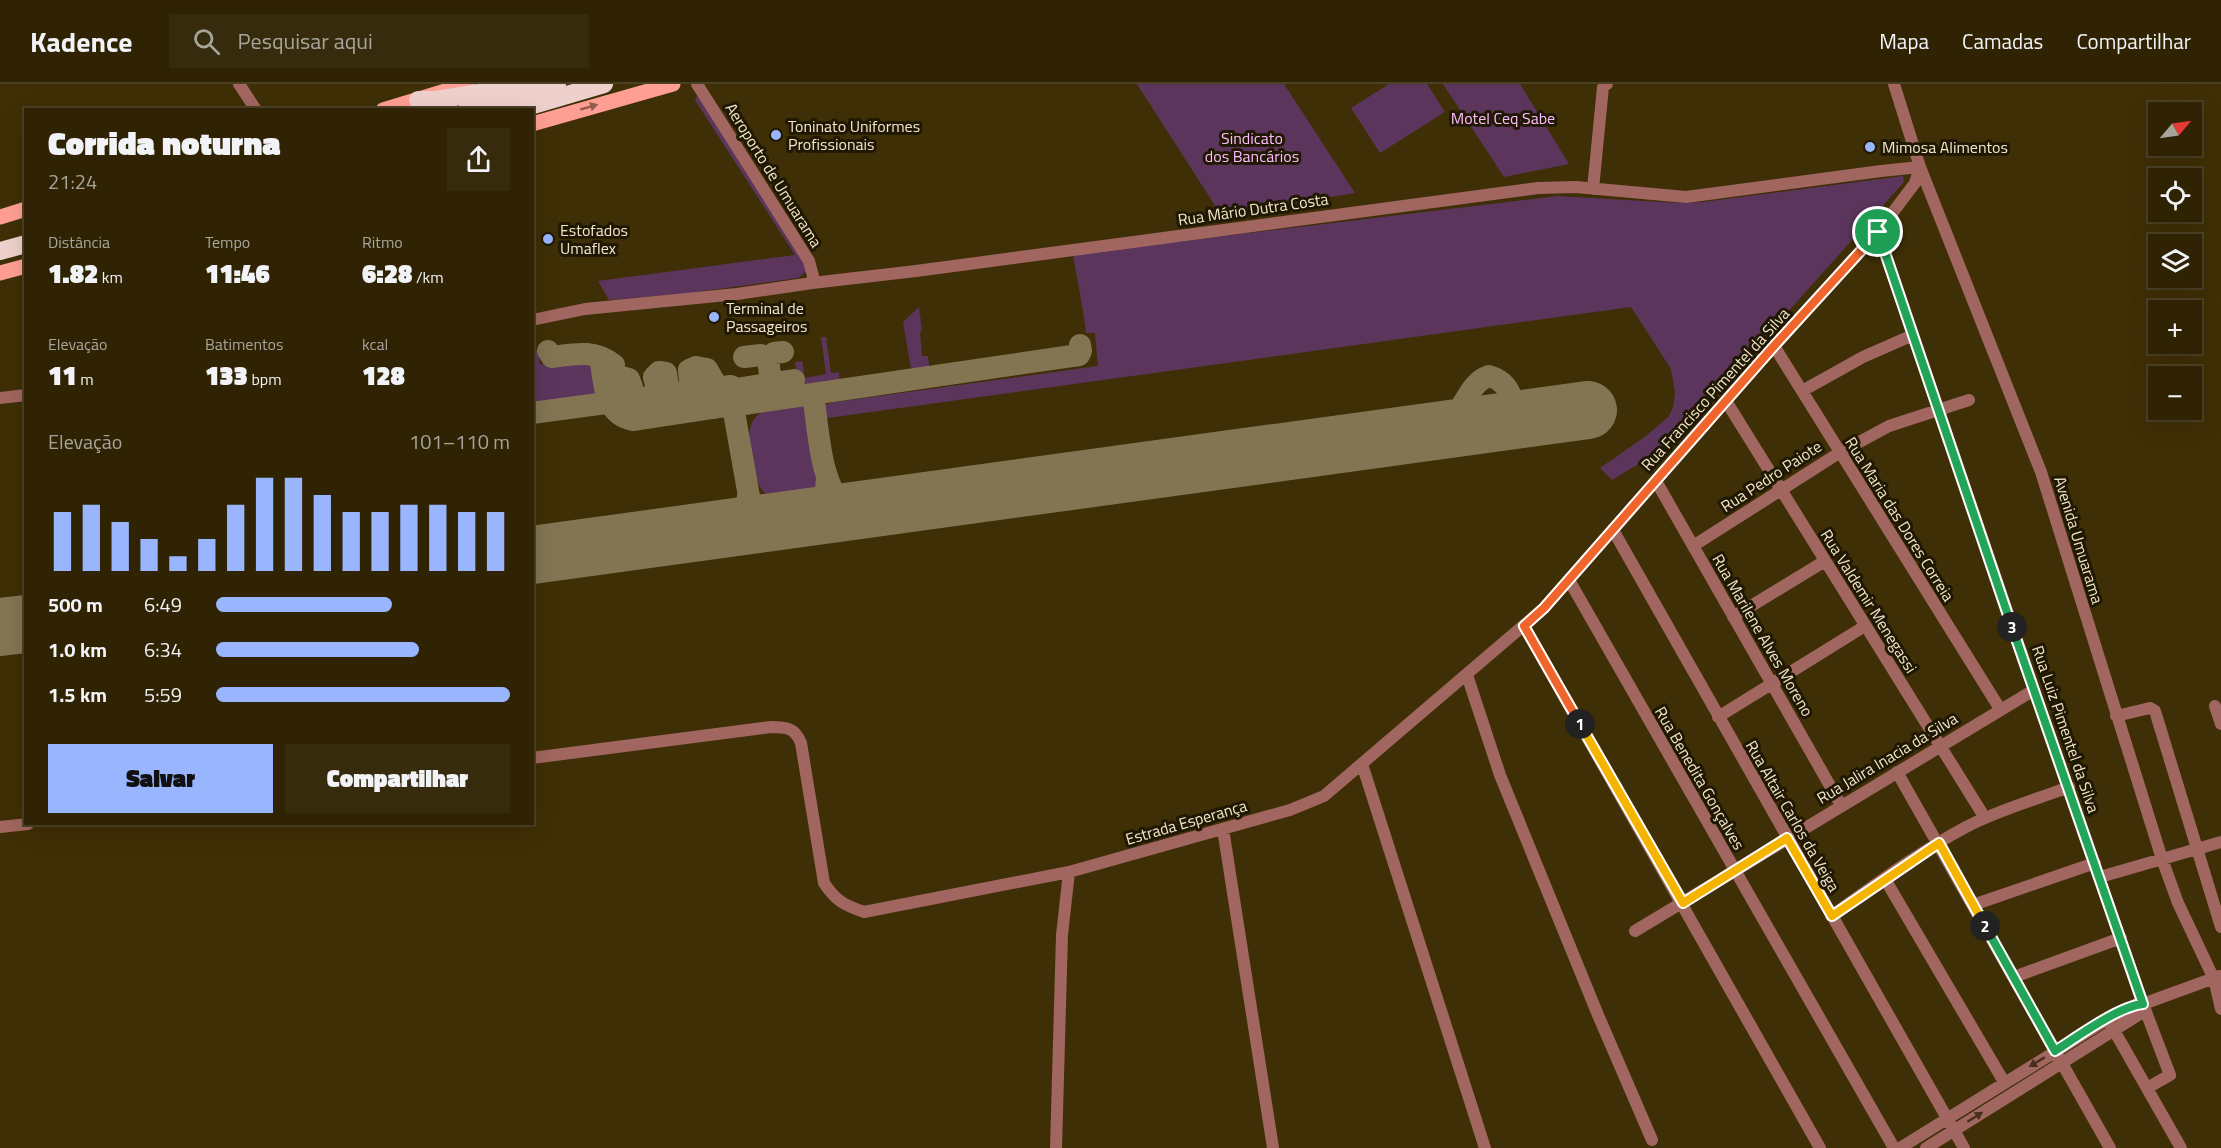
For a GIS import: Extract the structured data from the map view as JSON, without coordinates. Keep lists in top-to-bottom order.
{
  "streets": {
    "street": [
      "Aeroporto de Umuarama",
      "Rua Mário Dutra Costa",
      "Rua Francisco Pimentel da Silva",
      "Rua Pedro Paiote",
      "Rua Maria das Dores Correia",
      "Avenida Umuarama",
      "Rua Valdemir Menegassi",
      "Rua Marilene Alves Moreno",
      "Rua Luiz Pimentel da Silva",
      "Rua Jalira Inacia da Silva",
      "Rua Benedita Gonçalves",
      "Rua Altair Carlos da Veiga",
      "Estrada Esperança"
    ]
  },
  "crossings": [
    ["Aeroporto de Umuarama", "Rua Mário Dutra Costa"],
    ["Rua Mário Dutra Costa", "Rua Francisco Pimentel da Silva"],
    ["Rua Mário Dutra Costa", "Avenida Umuarama"],
    ["Rua Francisco Pimentel da Silva", "Rua Maria das Dores Correia"],
    ["Rua Francisco Pimentel da Silva", "Avenida Umuarama"],
    ["Rua Francisco Pimentel da Silva", "Rua Valdemir Menegassi"],
    ["Rua Francisco Pimentel da Silva", "Rua Marilene Alves Moreno"],
    ["Rua Francisco Pimentel da Silva", "Rua Luiz Pimentel da Silva"],
    ["Rua Francisco Pimentel da Silva", "Rua Benedita Gonçalves"],
    ["Rua Francisco Pimentel da Silva", "Rua Altair Carlos da Veiga"],
    ["Rua Francisco Pimentel da Silva", "Estrada Esperança"],
    ["Rua Pedro Paiote", "Rua Maria das Dores Correia"],
    ["Rua Pedro Paiote", "Rua Valdemir Menegassi"],
    ["Rua Pedro Paiote", "Rua Marilene Alves Moreno"],
    ["Rua Pedro Paiote", "Rua Luiz Pimentel da Silva"],
    ["Rua Maria das Dores Correia", "Rua Jalira Inacia da Silva"],
    ["Rua Valdemir Menegassi", "Rua Jalira Inacia da Silva"],
    ["Rua Marilene Alves Moreno", "Rua Jalira Inacia da Silva"],
    ["Rua Luiz Pimentel da Silva", "Rua Jalira Inacia da Silva"],
    ["Rua Jalira Inacia da Silva", "Rua Benedita Gonçalves"],
    ["Rua Jalira Inacia da Silva", "Rua Altair Carlos da Veiga"]
  ],
  "parks": ["Motel Ceq Sabe", "Sindicato dos Bancários"],
  "places": [
    "Toninato Uniformes Profissionais",
    "Mimosa Alimentos",
    "Estofados Umaflex",
    "Terminal de Passageiros"
  ],
  "north": "top right",
  "page": {
    "header": "Kadence",
    "search": "Pesquisar aqui",
    "nav": ["Mapa", "Camadas", "Compartilhar"],
    "map_buttons": ["+", "−"],
    "heading": ["Corrida noturna", "21:24"],
    "stats": [
      ["Distância", "1.82 km"],
      ["Tempo", "11:46"],
      ["Ritmo", "6:28 /km"],
      ["Elevação", "11 m"],
      ["Batimentos", "133 bpm"],
      ["kcal", "128"]
    ],
    "chart": ["Elevação", "101–110 m"],
    "list": [
      {
        "name": "500 m",
        "note": "6:49"
      },
      {
        "name": "1.0 km",
        "note": "6:34"
      },
      {
        "name": "1.5 km",
        "note": "5:59"
      }
    ],
    "pins": ["3", "1", "2"],
    "buttons": ["Salvar", "Compartilhar"]
  }
}
